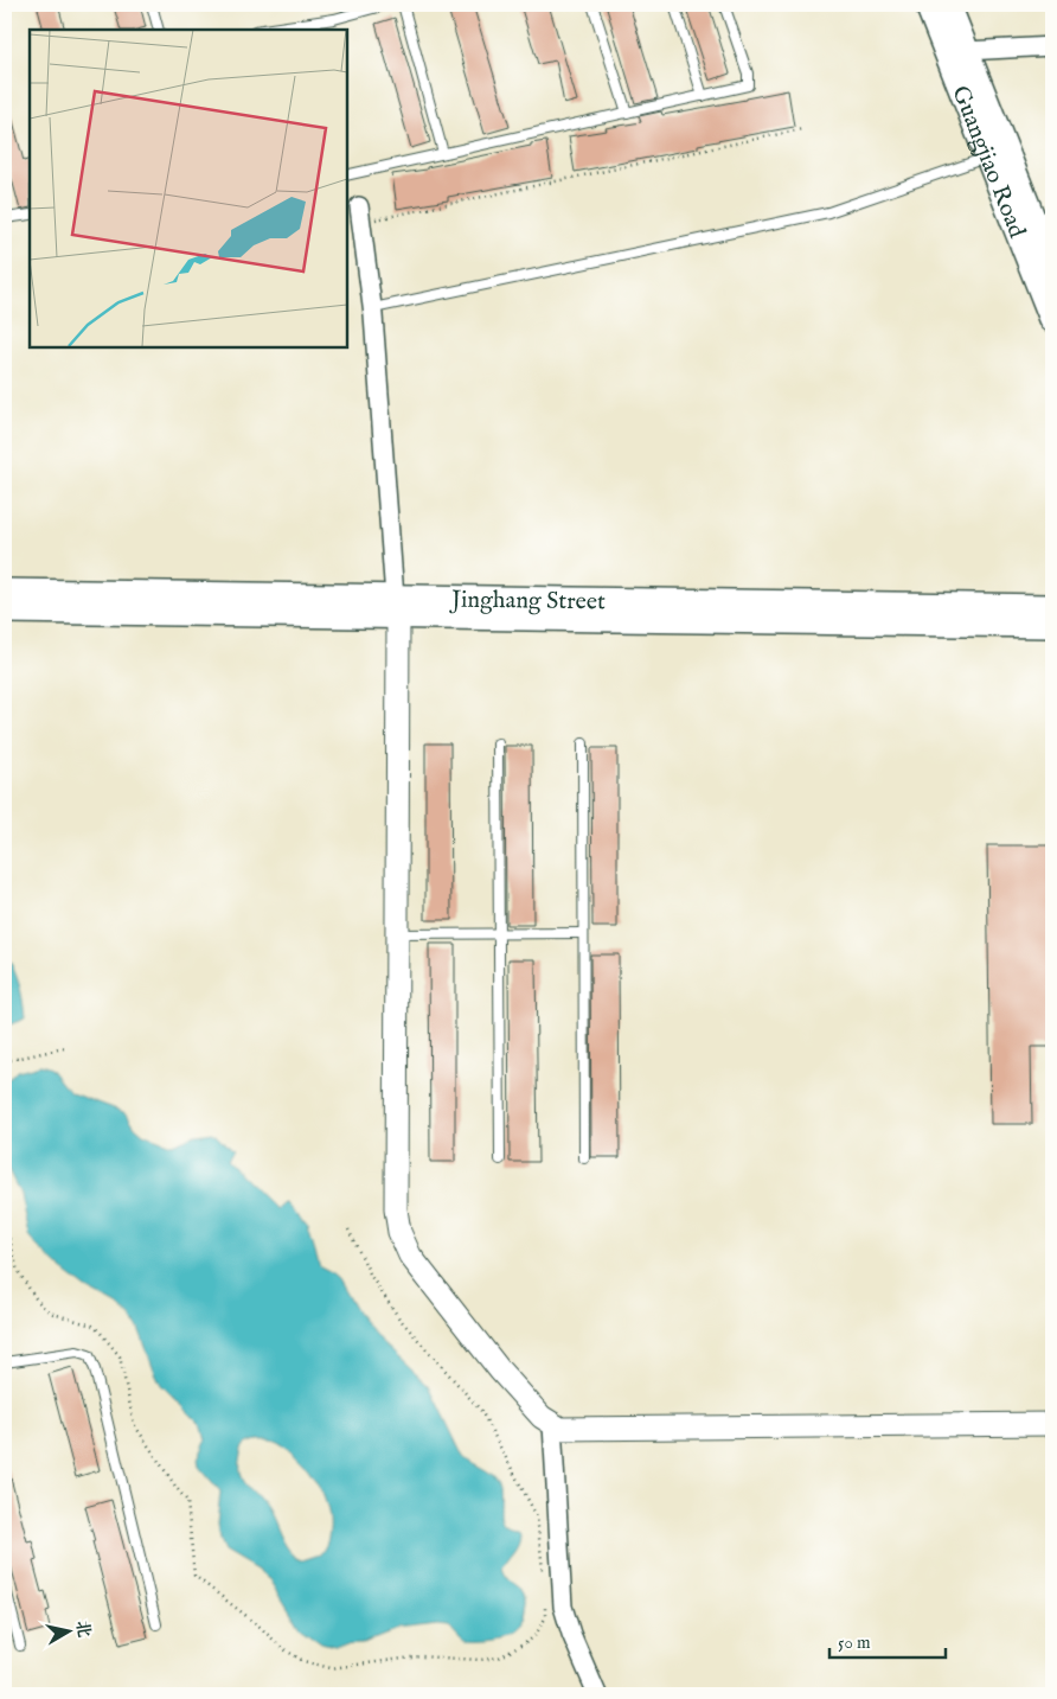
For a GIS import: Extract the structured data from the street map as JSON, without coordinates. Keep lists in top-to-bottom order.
{
  "streets": {
    "main road": ["Guangjiao Road", "Jinghang Street"]
  },
  "scale_bar": "50 m",
  "north": "right"
}
